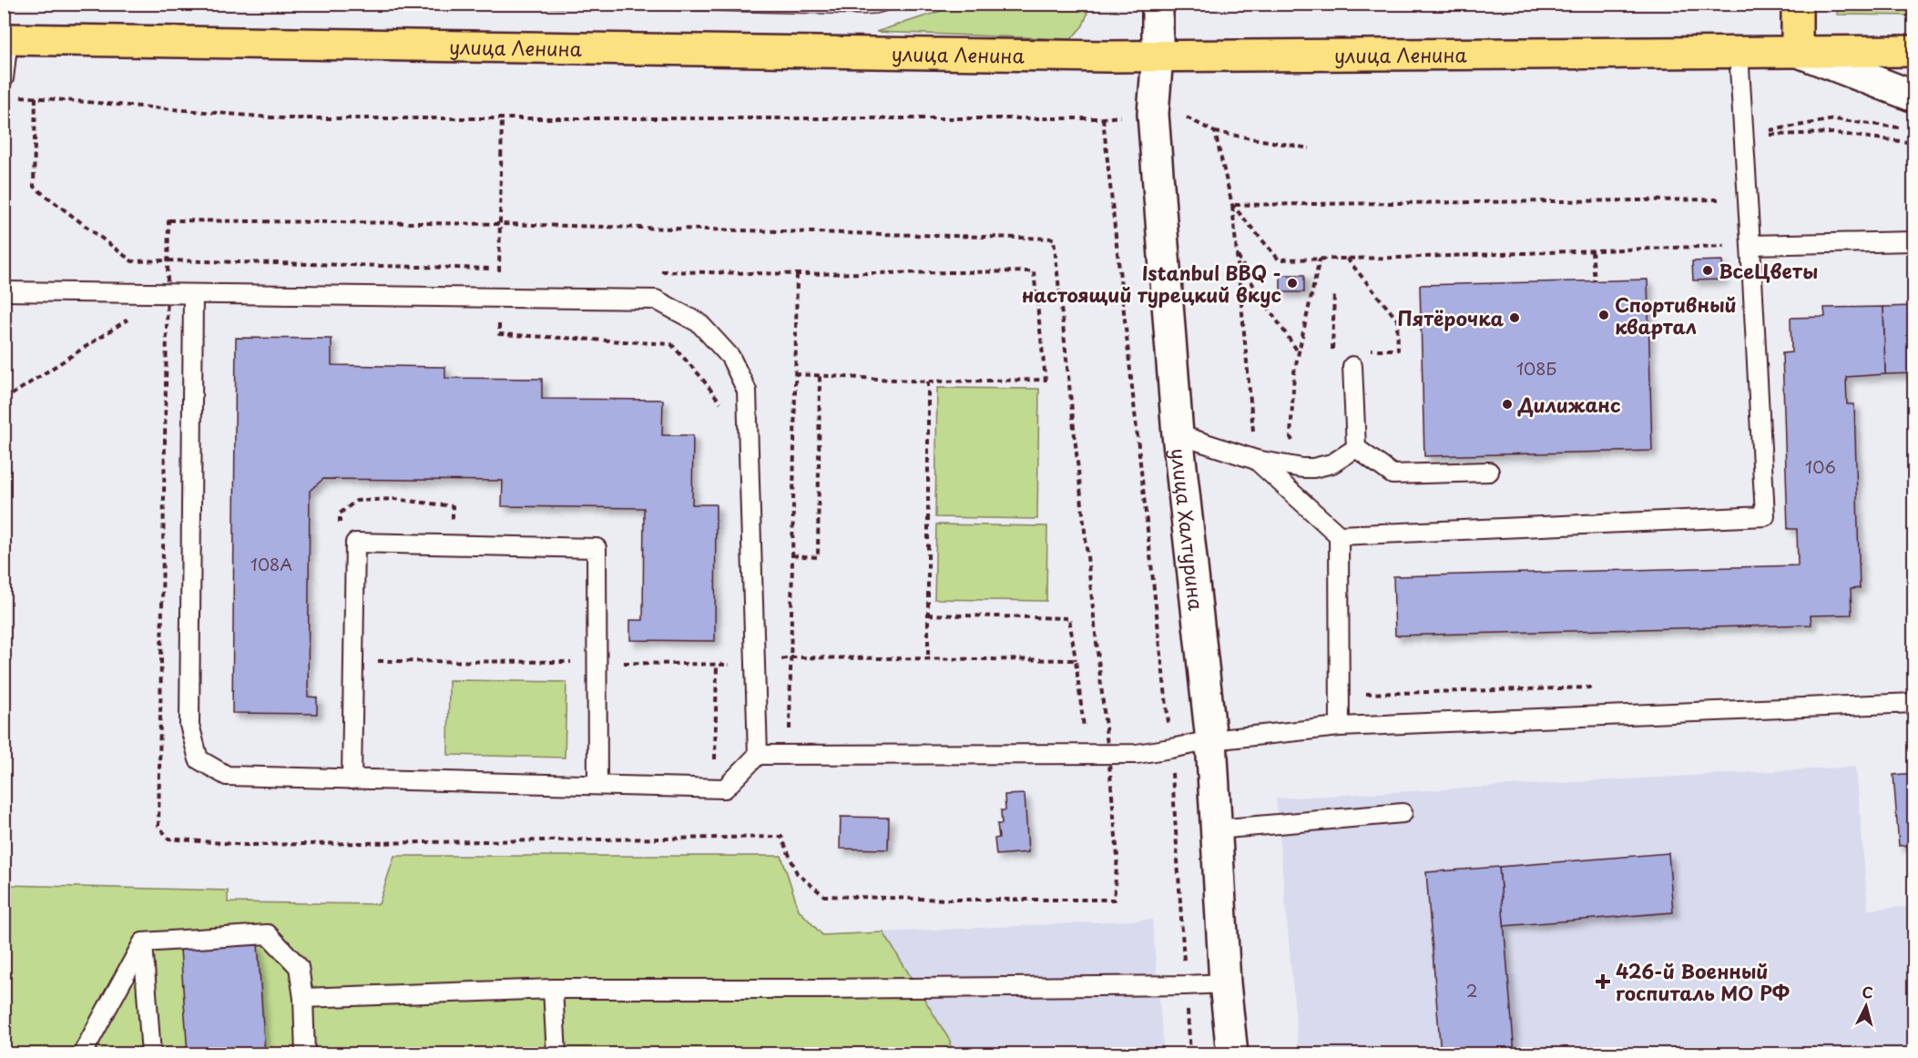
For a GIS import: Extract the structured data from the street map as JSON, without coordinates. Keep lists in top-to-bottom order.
{
  "streets": {
    "main road": ["улица Ленина"],
    "street": ["улица Халтурина"]
  },
  "crossings": [
    ["улица Ленина", "улица Халтурина"]
  ],
  "places": {
    "other": [
      "ВсеЦветы",
      "Istanbul BBQ - настоящий турецкий вкус",
      "Спортивный квартал",
      "Пятёрочка",
      "Дилижанс"
    ],
    "health": ["426-й Военный госпиталь МО РФ"]
  },
  "house_numbers": [
    "108Б",
    "106",
    "108А",
    "2"
  ],
  "north": "top"
}
